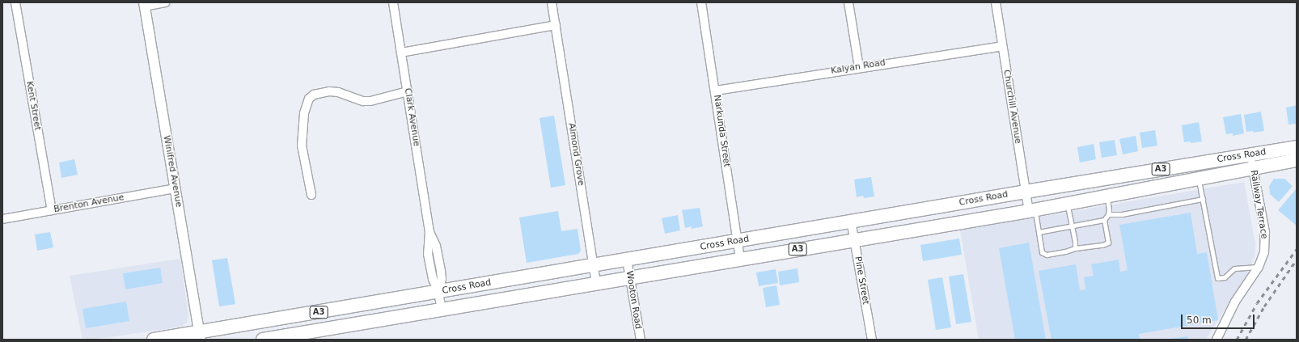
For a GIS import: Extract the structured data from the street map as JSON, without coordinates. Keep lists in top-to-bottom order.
{
  "streets": {
    "highway": ["Cross Road", "A3"],
    "street": [
      "Kalyan Road",
      "Kent Street",
      "Churchill Avenue",
      "Clark Avenue",
      "Narkunda Street",
      "Almond Grove",
      "Winifred Avenue",
      "Brenton Avenue",
      "Railway Terrace",
      "Pine Street",
      "Wooton Road"
    ]
  },
  "crossings": [
    ["Kalyan Road", "Churchill Avenue"],
    ["Kalyan Road", "Narkunda Street"],
    ["Kent Street", "Brenton Avenue"],
    ["Churchill Avenue", "Cross Road"],
    ["Clark Avenue", "Cross Road"],
    ["Narkunda Street", "Cross Road"],
    ["Almond Grove", "Cross Road"],
    ["Cross Road", "Winifred Avenue"],
    ["Cross Road", "Railway Terrace"],
    ["Cross Road", "Pine Street"],
    ["Cross Road", "Wooton Road"],
    ["Winifred Avenue", "Brenton Avenue"]
  ],
  "scale_bar": "50 m"
}
